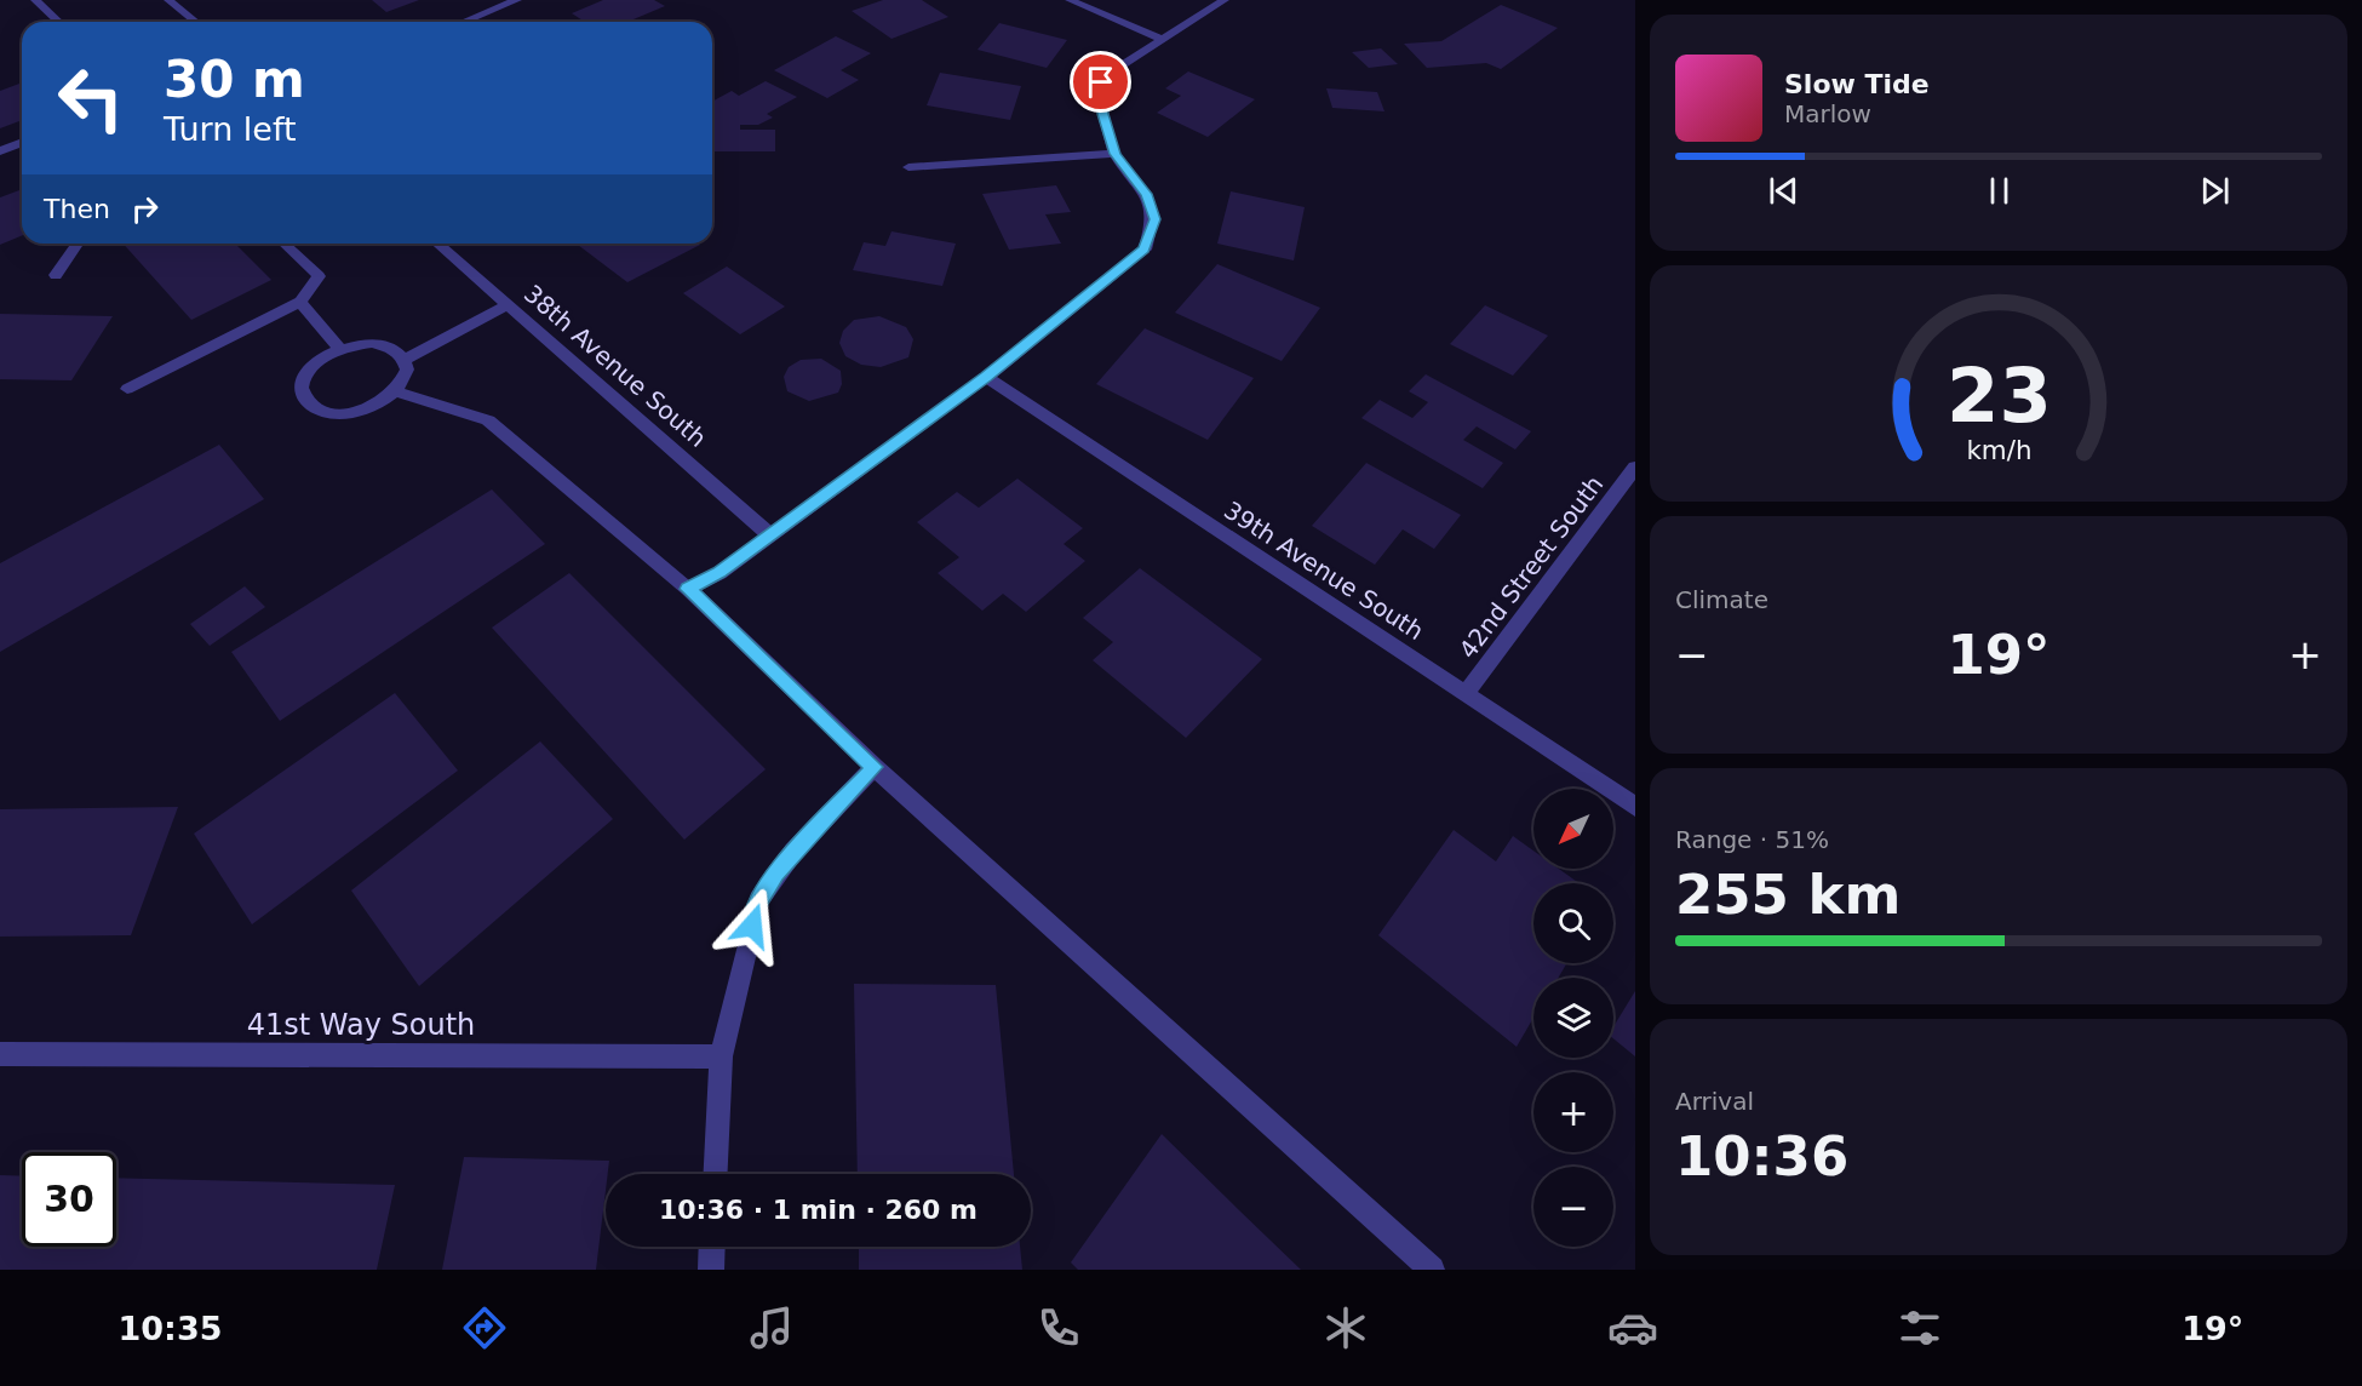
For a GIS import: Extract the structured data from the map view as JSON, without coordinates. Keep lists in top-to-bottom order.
{
  "streets": {
    "street": [
      "38th Avenue South",
      "42nd Street South",
      "39th Avenue South",
      "41st Way South"
    ]
  },
  "crossings": [
    ["42nd Street South", "39th Avenue South"]
  ],
  "north": "bottom left",
  "page": {
    "turn": ["30 m", "Turn left"],
    "song": ["Slow Tide", "Marlow"],
    "then": "Then",
    "tile": [
      "Climate",
      ["Range · 51%", "255 km"],
      ["Arrival", "10:36"]
    ],
    "heat": ["−", "19°", "+"],
    "map_buttons": ["+", "−"],
    "limit": "30",
    "trip": "10:36 · 1 min · 260 m",
    "tabs": ["10:35", "19°"],
    "gauge": ["23", "km/h"]
  }
}
